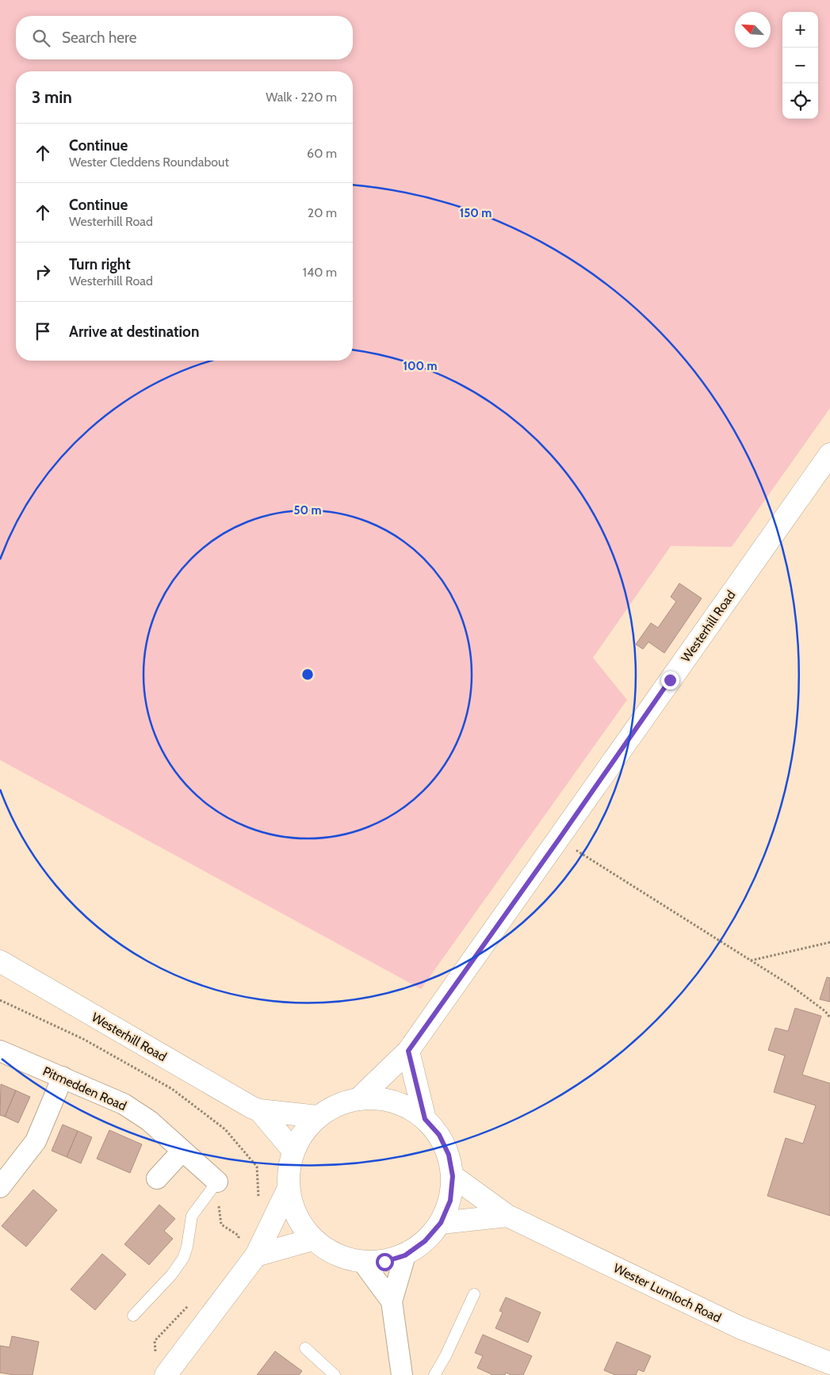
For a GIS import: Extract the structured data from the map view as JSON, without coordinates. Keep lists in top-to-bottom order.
{
  "streets": {
    "street": ["Westerhill Road", "Pitmedden Road", "Wester Lumloch Road"]
  },
  "north": "top left",
  "page": {
    "map_buttons": ["+", "−"],
    "search": "Search here",
    "heading": ["3 min", "Walk · 220 m"],
    "list": [
      ["Continue", "Wester Cleddens Roundabout", "60 m"],
      ["Continue", "Westerhill Road", "20 m"],
      ["Turn right", "Westerhill Road", "140 m"],
      "Arrive at destination"
    ]
  },
  "rings": ["150 m", "100 m", "50 m"]
}
